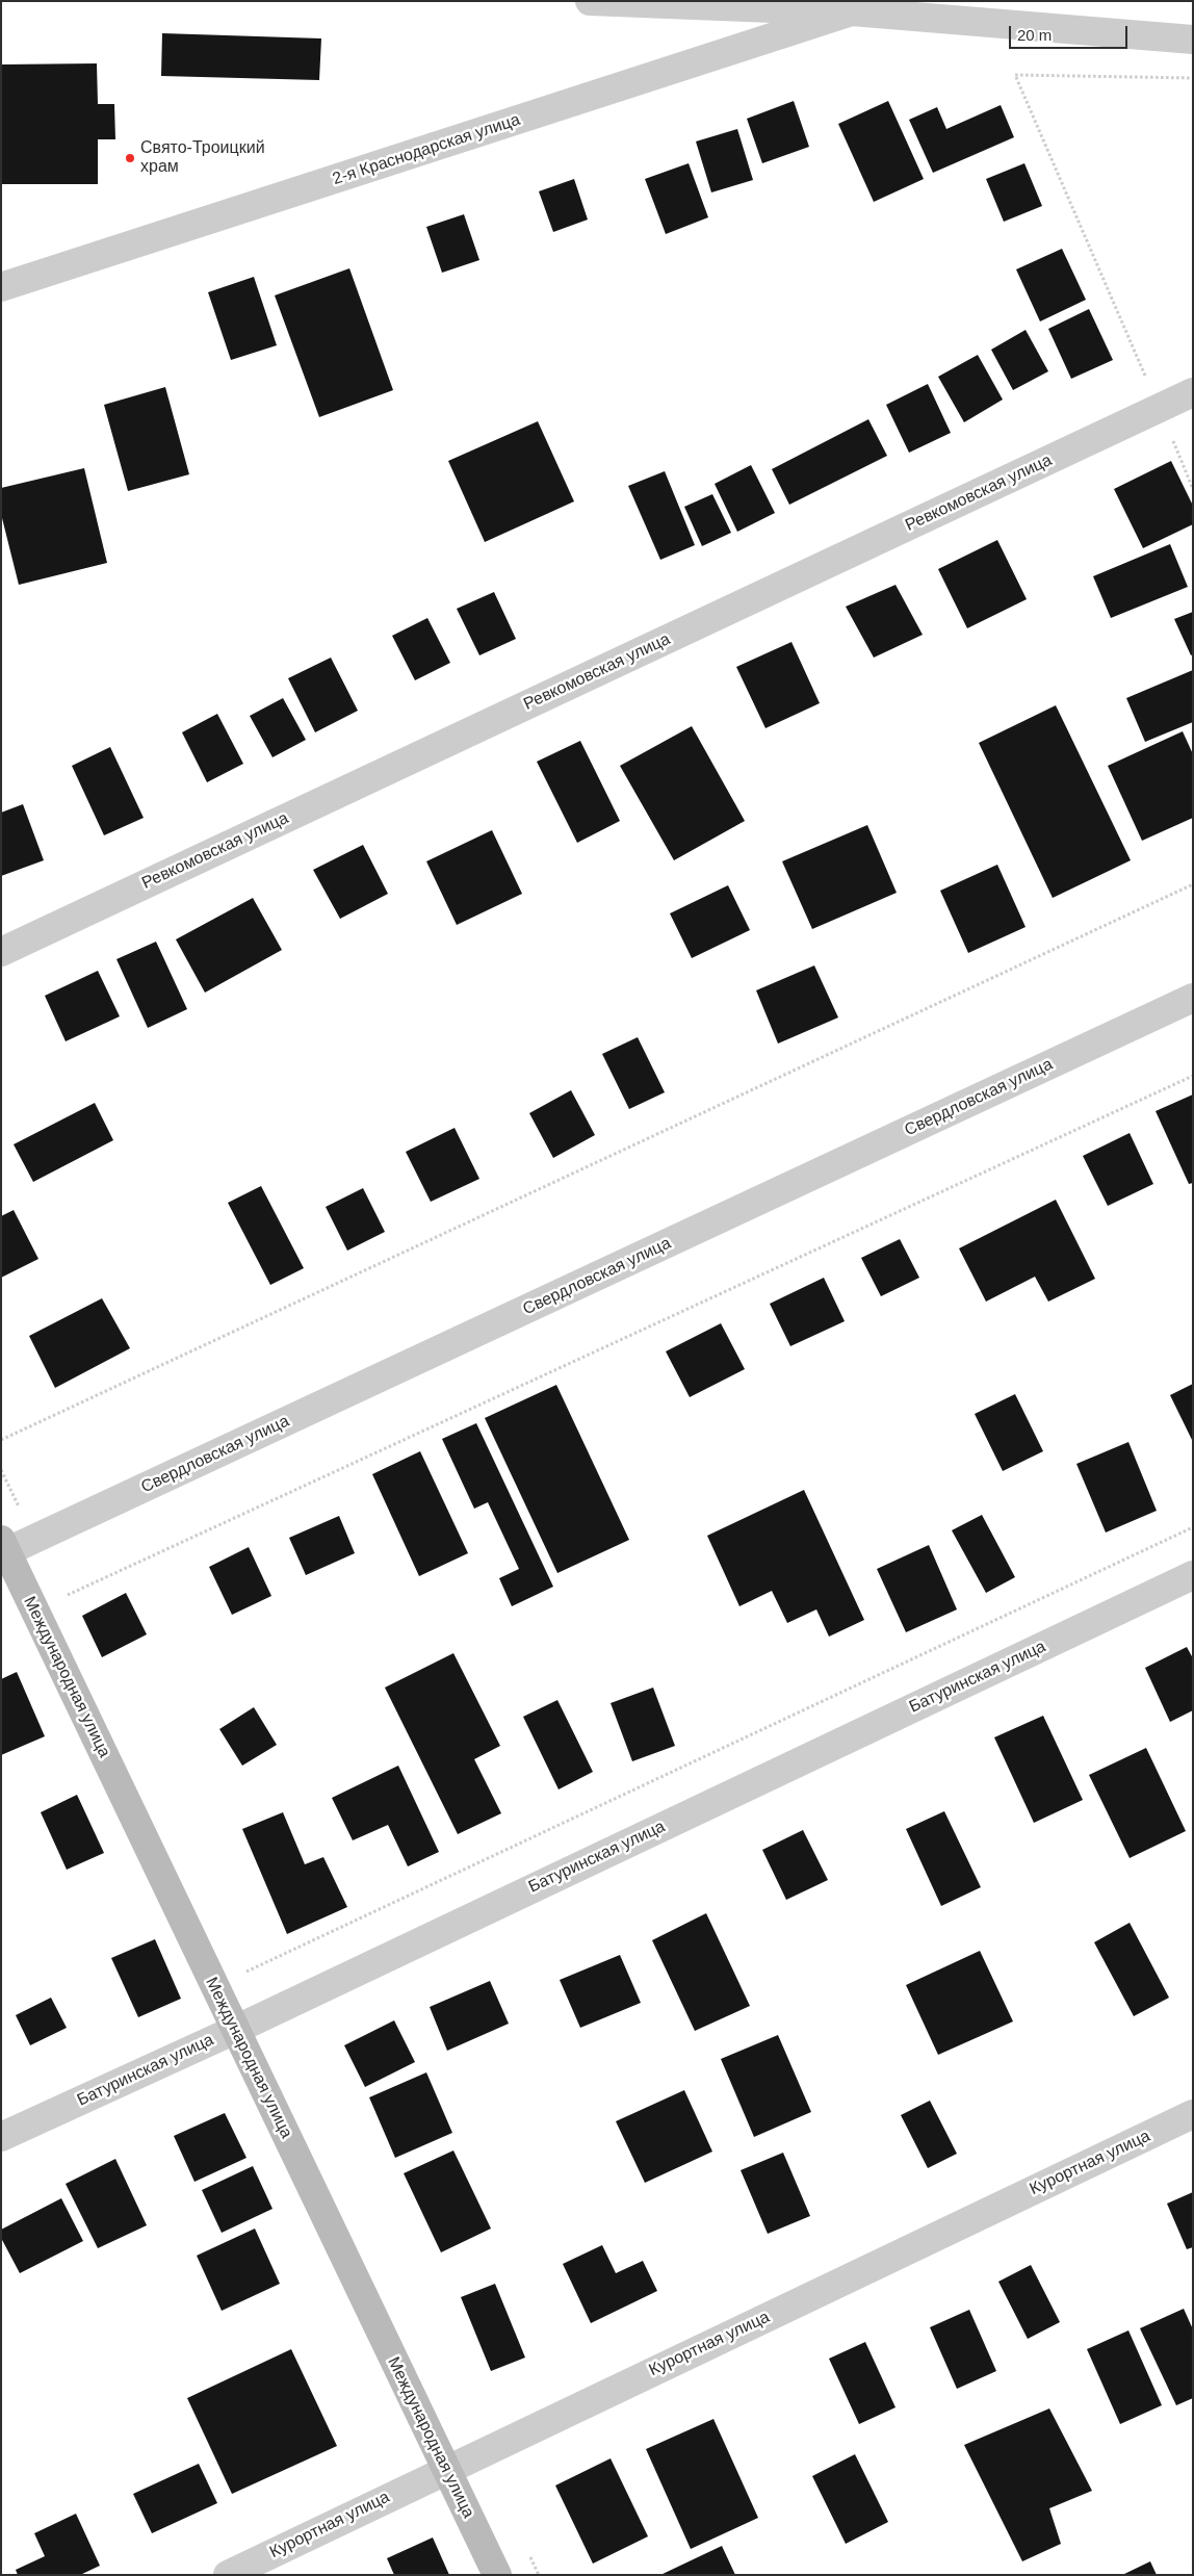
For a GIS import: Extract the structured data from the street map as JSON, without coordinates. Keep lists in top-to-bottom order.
{
  "streets": {
    "main road": ["Международная улица"],
    "street": [
      "2-я Краснодарская улица",
      "Ревкомовская улица",
      "Свердловская улица",
      "Батуринская улица",
      "Курортная улица"
    ]
  },
  "crossings": [
    ["Свердловская улица", "Международная улица"],
    ["Международная улица", "Батуринская улица"],
    ["Международная улица", "Курортная улица"]
  ],
  "places": ["Свято-Троицкий храм"],
  "scale_bar": "20 m"
}
